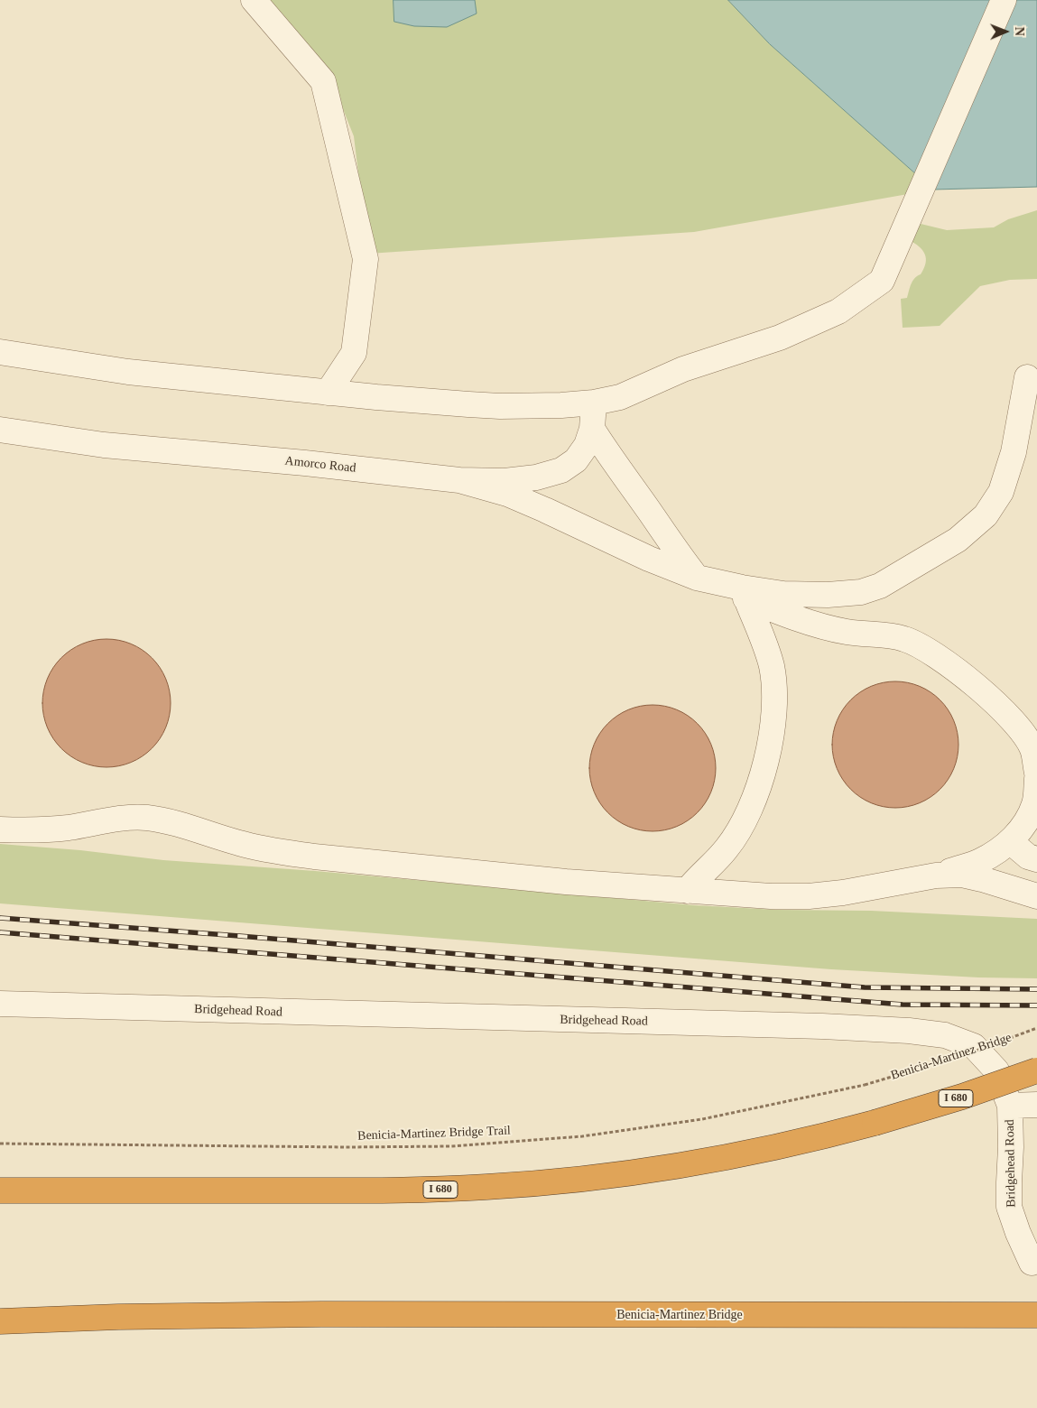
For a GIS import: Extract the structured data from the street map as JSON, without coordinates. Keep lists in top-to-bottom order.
{
  "streets": {
    "highway": ["Benicia-Martinez Bridge", "I 680"],
    "street": ["Amorco Road", "Bridgehead Road"],
    "path": ["Benicia-Martinez Bridge Trail"]
  },
  "crossings": [
    ["Benicia-Martinez Bridge", "Benicia-Martinez Bridge Trail"]
  ],
  "north": "right"
}
